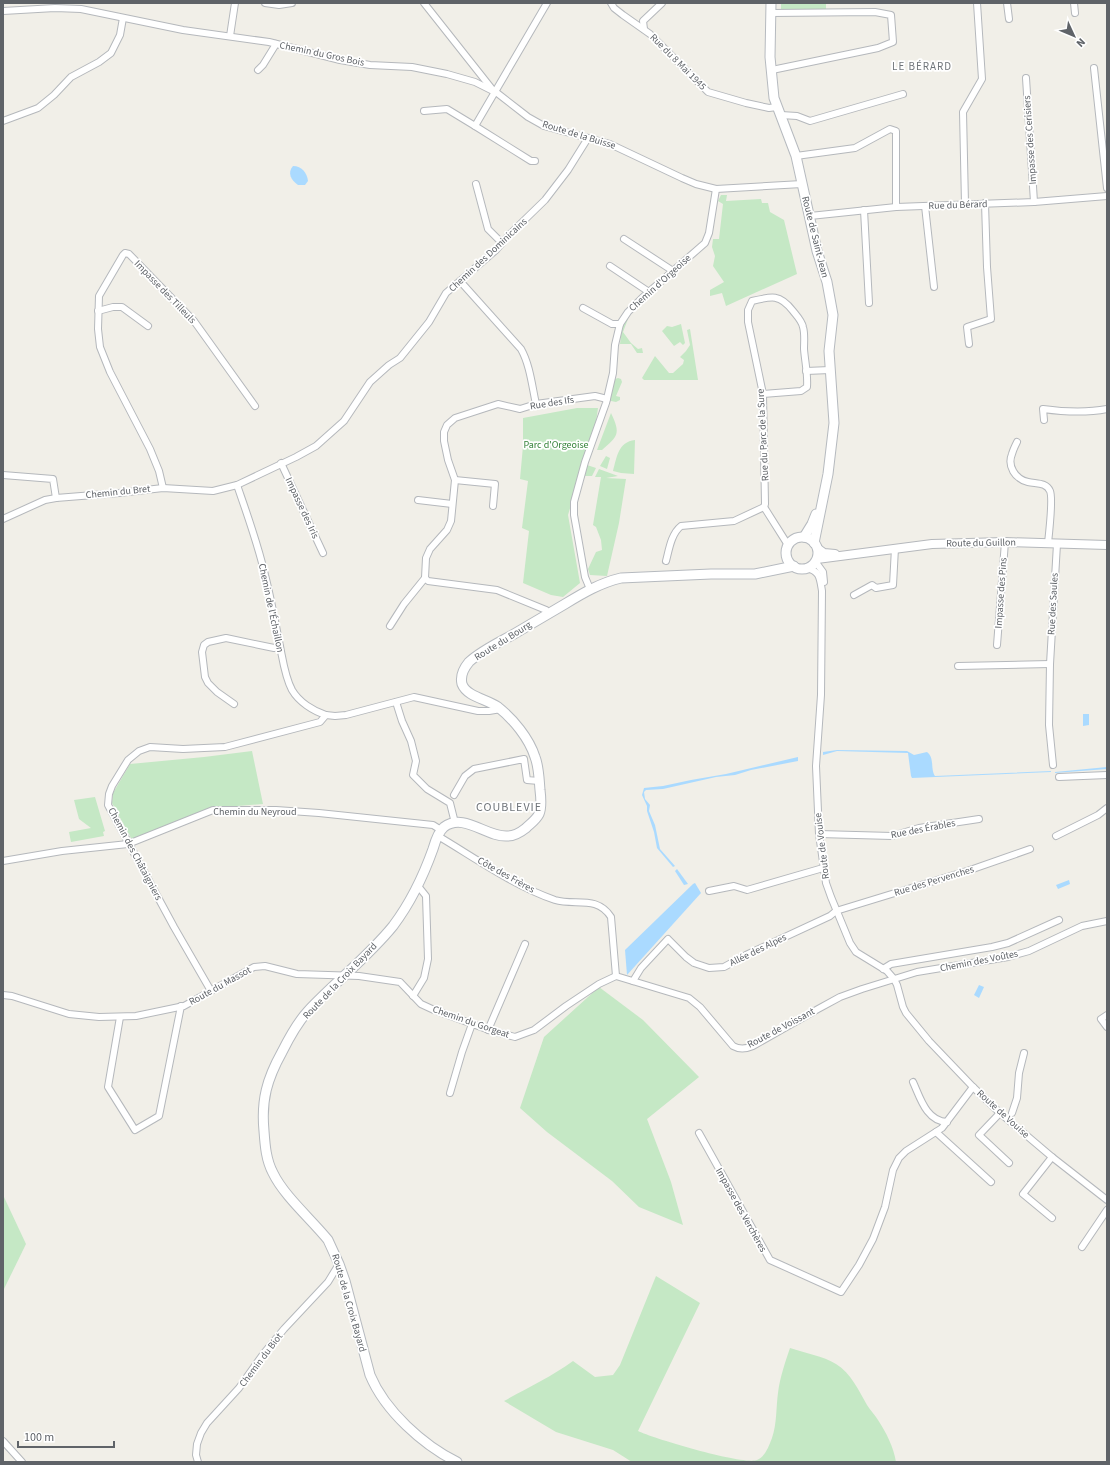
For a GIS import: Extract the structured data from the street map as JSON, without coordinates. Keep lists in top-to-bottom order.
{
  "streets": {
    "main road": ["Route de Saint-Jean", "Route du Bourg", "Route de la Croix Bayard"],
    "street": [
      "Chemin du Gros Bois",
      "Rue du 8 Mai 1945",
      "Route de la Buisse",
      "Impasse des Cerisiers",
      "Rue du Bérard",
      "Chemin des Dominicains",
      "Chemin d'Orgeoise",
      "Impasse des Tilleuls",
      "Rue des Ifs",
      "Rue du Parc de la Sure",
      "Chemin du Bret",
      "Impasse des Iris",
      "Route du Guillon",
      "Impasse des Pins",
      "Rue des Saules",
      "Chemin de l'Échaillon",
      "Chemin du Neyroud",
      "Rue des Érables",
      "Route de Vouise",
      "Chemin des Châtaigniers",
      "Côte des Frères",
      "Rue des Pervenches",
      "Allée des Alpes",
      "Chemin des Voûtes",
      "Route du Massot",
      "Chemin du Gorgeat",
      "Route de Voissant",
      "Impasse des Verchères",
      "Chemin du Biot"
    ]
  },
  "crossings": [
    ["Chemin du Gros Bois", "Route de la Buisse"],
    ["Rue du 8 Mai 1945", "Route de Saint-Jean"],
    ["Route de la Buisse", "Route de Saint-Jean"],
    ["Route de la Buisse", "Chemin des Dominicains"],
    ["Route de la Buisse", "Chemin d'Orgeoise"],
    ["Impasse des Cerisiers", "Rue du Bérard"],
    ["Rue du Bérard", "Route de Saint-Jean"],
    ["Route de Saint-Jean", "Route du Guillon"],
    ["Route de Saint-Jean", "Route du Bourg"],
    ["Route de Saint-Jean", "Route de Vouise"],
    ["Chemin des Dominicains", "Chemin du Bret"],
    ["Chemin des Dominicains", "Impasse des Iris"],
    ["Chemin des Dominicains", "Chemin de l'Échaillon"],
    ["Chemin d'Orgeoise", "Rue des Ifs"],
    ["Chemin d'Orgeoise", "Route du Bourg"],
    ["Impasse des Tilleuls", "Chemin du Bret"],
    ["Chemin du Bret", "Chemin de l'Échaillon"],
    ["Route du Guillon", "Impasse des Pins"],
    ["Route du Guillon", "Rue des Saules"],
    ["Route du Guillon", "Route du Bourg"],
    ["Route du Guillon", "Route de Vouise"],
    ["Chemin de l'Échaillon", "Chemin des Châtaigniers"],
    ["Route du Bourg", "Route de Vouise"],
    ["Chemin du Neyroud", "Chemin des Châtaigniers"],
    ["Chemin du Neyroud", "Côte des Frères"],
    ["Chemin du Neyroud", "Route de la Croix Bayard"],
    ["Rue des Érables", "Route de Vouise"],
    ["Route de Vouise", "Rue des Pervenches"],
    ["Route de Vouise", "Allée des Alpes"],
    ["Route de Vouise", "Chemin des Voûtes"],
    ["Route de Vouise", "Route de Voissant"],
    ["Chemin des Châtaigniers", "Route du Massot"],
    ["Côte des Frères", "Route de la Croix Bayard"],
    ["Côte des Frères", "Chemin du Gorgeat"],
    ["Côte des Frères", "Route de Voissant"],
    ["Rue des Pervenches", "Allée des Alpes"],
    ["Allée des Alpes", "Route de Voissant"],
    ["Chemin des Voûtes", "Route de Voissant"],
    ["Route de la Croix Bayard", "Route du Massot"],
    ["Route de la Croix Bayard", "Chemin du Gorgeat"],
    ["Route de la Croix Bayard", "Chemin du Biot"],
    ["Route du Massot", "Chemin du Gorgeat"],
    ["Chemin du Gorgeat", "Route de Voissant"]
  ],
  "districts": ["LE BÉRARD", "COUBLEVIE"],
  "parks": ["Parc d'Orgeoise"],
  "scale_bar": "100 m",
  "north": "bottom right"
}
